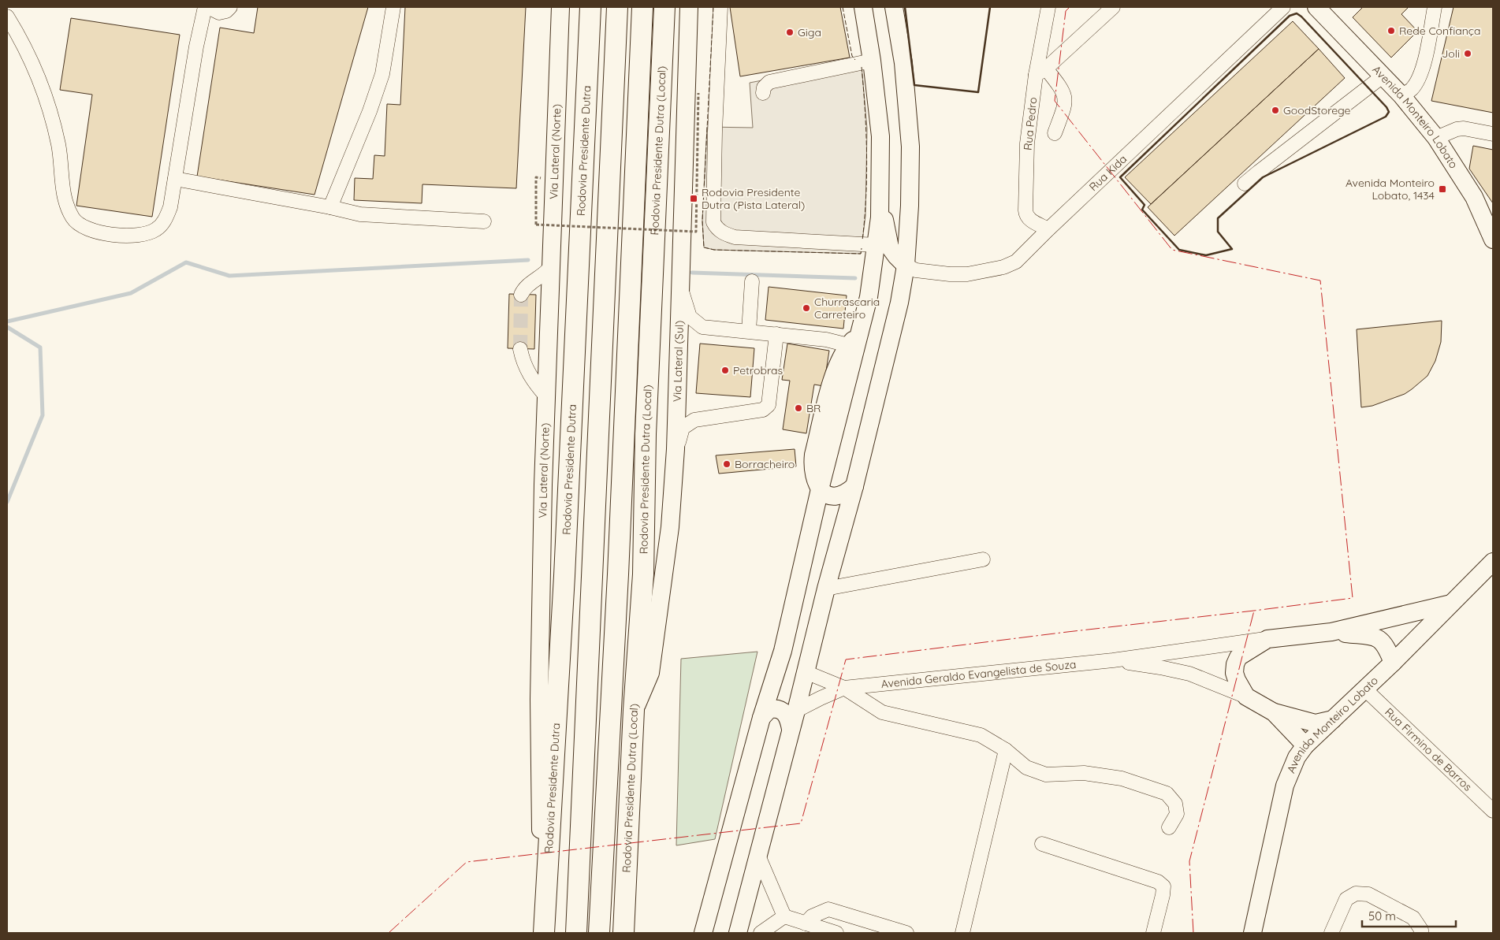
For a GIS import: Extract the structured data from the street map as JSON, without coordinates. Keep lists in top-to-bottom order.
{
  "streets": {
    "highway": ["Rodovia Presidente Dutra", "Rodovia Presidente Dutra (Local)"],
    "main road": [
      "Avenida Monteiro Lobato",
      "Via Lateral (Norte)",
      "Via Lateral (Sul)",
      "Avenida Geraldo Evangelista de Souza"
    ],
    "street": ["Rua Pedro", "Rua Kida", "Rua Firmino de Barros"]
  },
  "crossings": [
    ["Avenida Monteiro Lobato", "Avenida Geraldo Evangelista de Souza"],
    ["Avenida Monteiro Lobato", "Rua Firmino de Barros"],
    ["Rua Pedro", "Rua Kida"],
    ["Via Lateral (Norte)", "Rodovia Presidente Dutra"],
    ["Rodovia Presidente Dutra (Local)", "Via Lateral (Sul)"]
  ],
  "places": {
    "other": [
      "Rede Confiança",
      "Giga",
      "Joli",
      "GoodStorege",
      "Churrascaria Carreteiro",
      "Petrobras",
      "BR",
      "Borracheiro"
    ],
    "transit": ["Avenida Monteiro Lobato, 1434", "Rodovia Presidente Dutra (Pista Lateral)"]
  },
  "scale_bar": "50 m"
}
